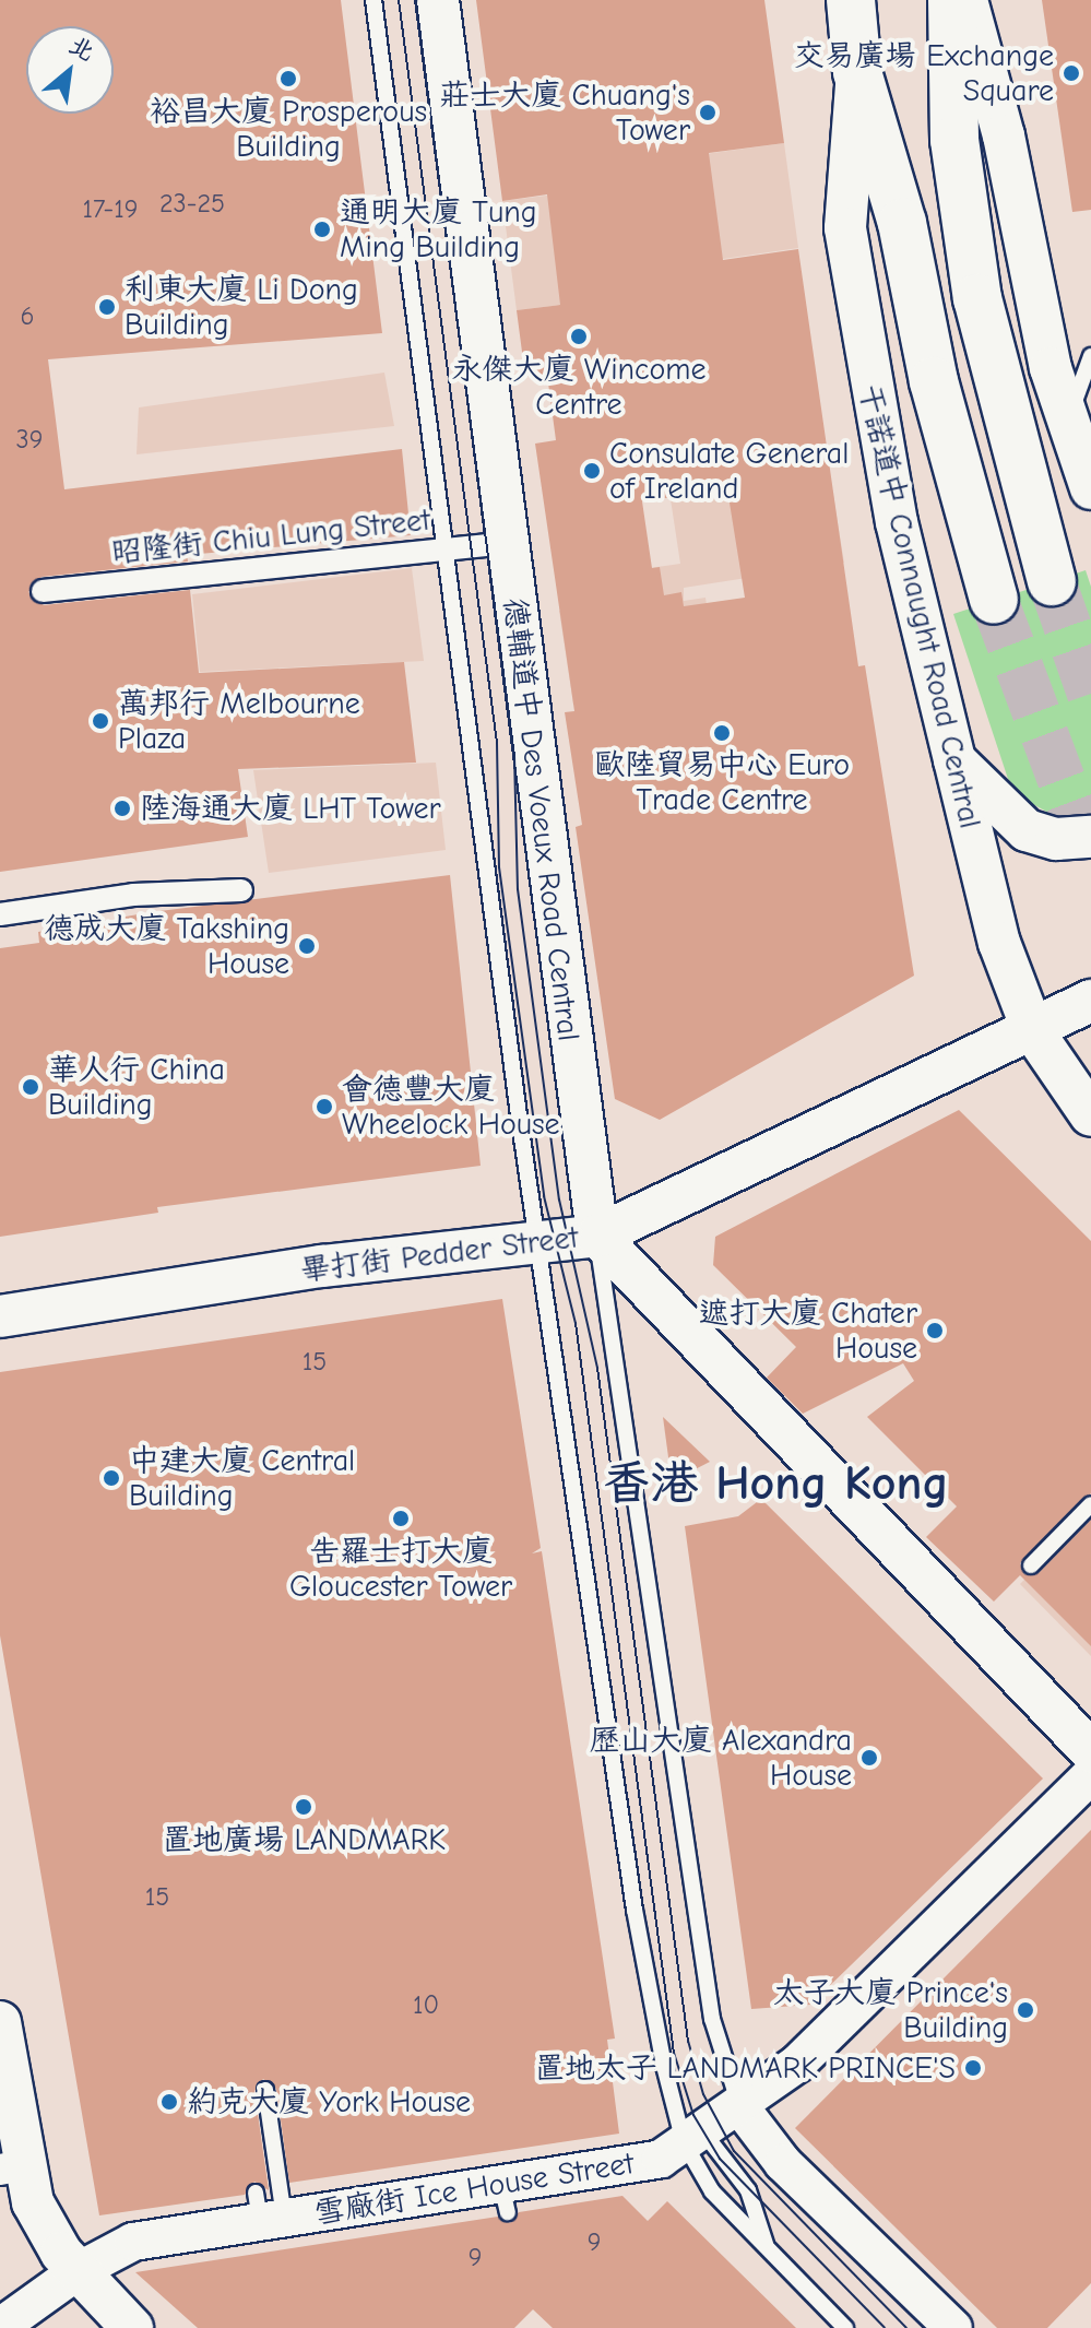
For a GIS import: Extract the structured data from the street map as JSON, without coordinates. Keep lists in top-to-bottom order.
{
  "streets": {
    "main road": ["干諾道中 Connaught Road Central", "德輔道中 Des Voeux Road Central", "畢打街 Pedder Street"],
    "street": ["昭隆街 Chiu Lung Street", "雪廠街 Ice House Street"]
  },
  "crossings": [
    ["昭隆街 Chiu Lung Street", "德輔道中 Des Voeux Road Central"],
    ["干諾道中 Connaught Road Central", "畢打街 Pedder Street"],
    ["德輔道中 Des Voeux Road Central", "畢打街 Pedder Street"],
    ["德輔道中 Des Voeux Road Central", "雪廠街 Ice House Street"]
  ],
  "districts": ["香港 Hong Kong"],
  "places": [
    "交易廣場 Exchange Square",
    "裕昌大廈 Prosperous Building",
    "莊士大廈 Chuang's Tower",
    "通明大廈 Tung Ming Building",
    "利東大廈 Li Dong Building",
    "永傑大廈 Wincome Centre",
    "Consulate General of Ireland",
    "萬邦行 Melbourne Plaza",
    "歐陸貿易中心 Euro Trade Centre",
    "陸海通大廈 LHT Tower",
    "德成大廈 Takshing House",
    "華人行 China Building",
    "會德豐大廈 Wheelock House",
    "遮打大廈 Chater House",
    "中建大廈 Central Building",
    "告羅士打大廈 Gloucester Tower",
    "歷山大廈 Alexandra House",
    "置地廣場 LANDMARK",
    "太子大廈 Prince's Building",
    "置地太子 LANDMARK PRINCE'S",
    "約克大廈 York House"
  ],
  "house_numbers": [
    "23-25",
    "17-19",
    "6",
    "39",
    "15",
    "15",
    "10",
    "9",
    "9"
  ],
  "north": "top right"
}
